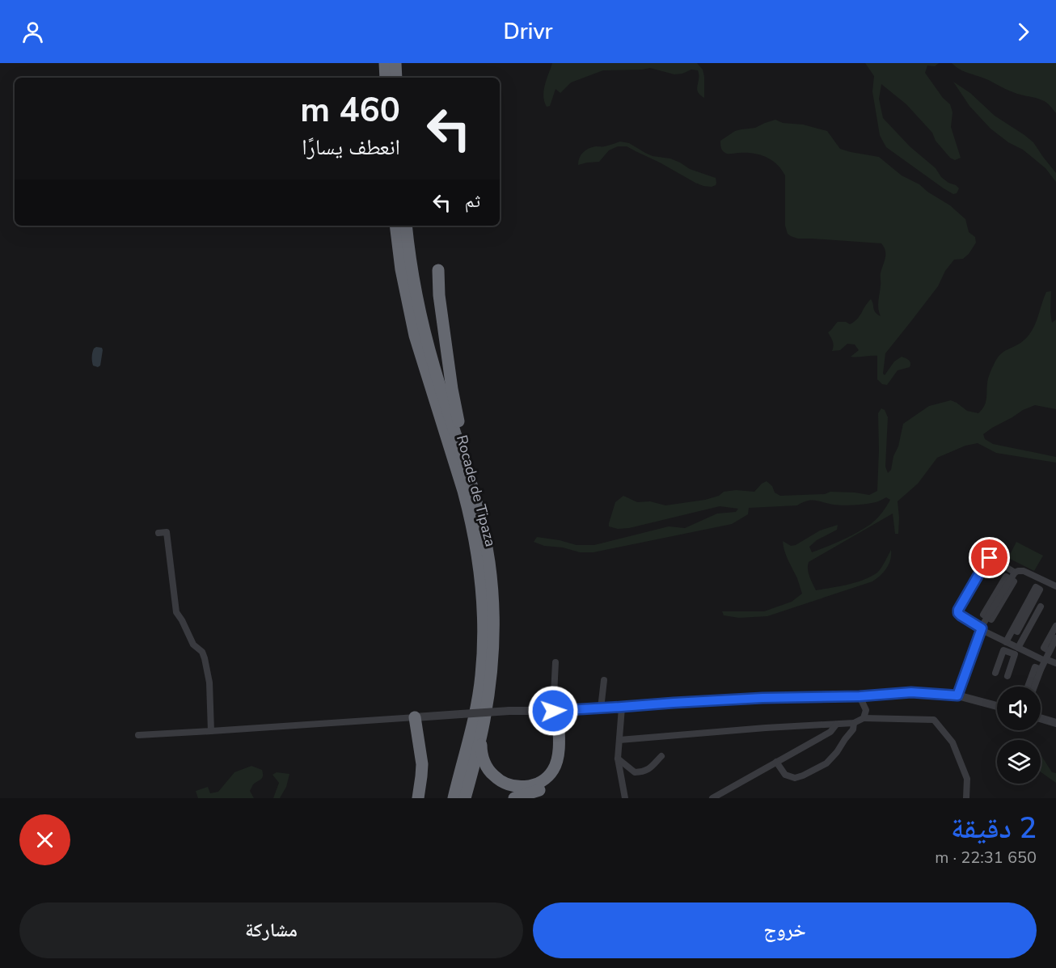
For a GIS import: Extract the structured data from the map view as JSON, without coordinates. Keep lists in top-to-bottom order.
{
  "streets": {
    "highway": ["Rocade de Tipaza"]
  },
  "page": {
    "header": "Drivr",
    "turn": ["460 m", "انعطف يسارًا"],
    "then": "ثم",
    "heading": ["2 دقيقة", "650 m · 22:31"],
    "buttons": ["خروج", "مشاركة"]
  }
}
